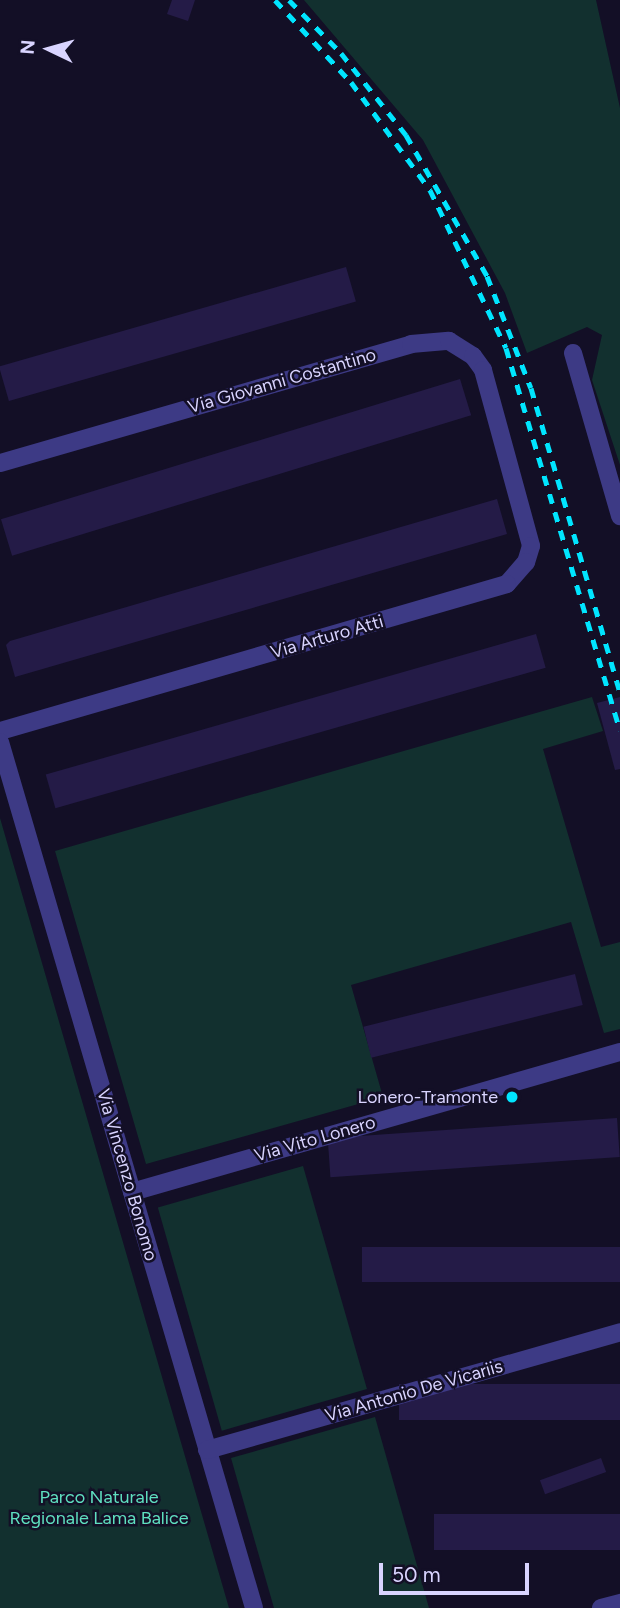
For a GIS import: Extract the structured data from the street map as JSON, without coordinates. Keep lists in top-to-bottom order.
{
  "streets": {
    "street": [
      "Via Giovanni Costantino",
      "Via Arturo Atti",
      "Via Vito Lonero",
      "Via Vincenzo Bonomo",
      "Via Antonio De Vicariis"
    ]
  },
  "crossings": [
    ["Via Giovanni Costantino", "Via Arturo Atti"],
    ["Via Vito Lonero", "Via Vincenzo Bonomo"],
    ["Via Vincenzo Bonomo", "Via Antonio De Vicariis"]
  ],
  "parks": ["Parco Naturale Regionale Lama Balice"],
  "places": ["Lonero-Tramonte"],
  "scale_bar": "50 m",
  "north": "left"
}
